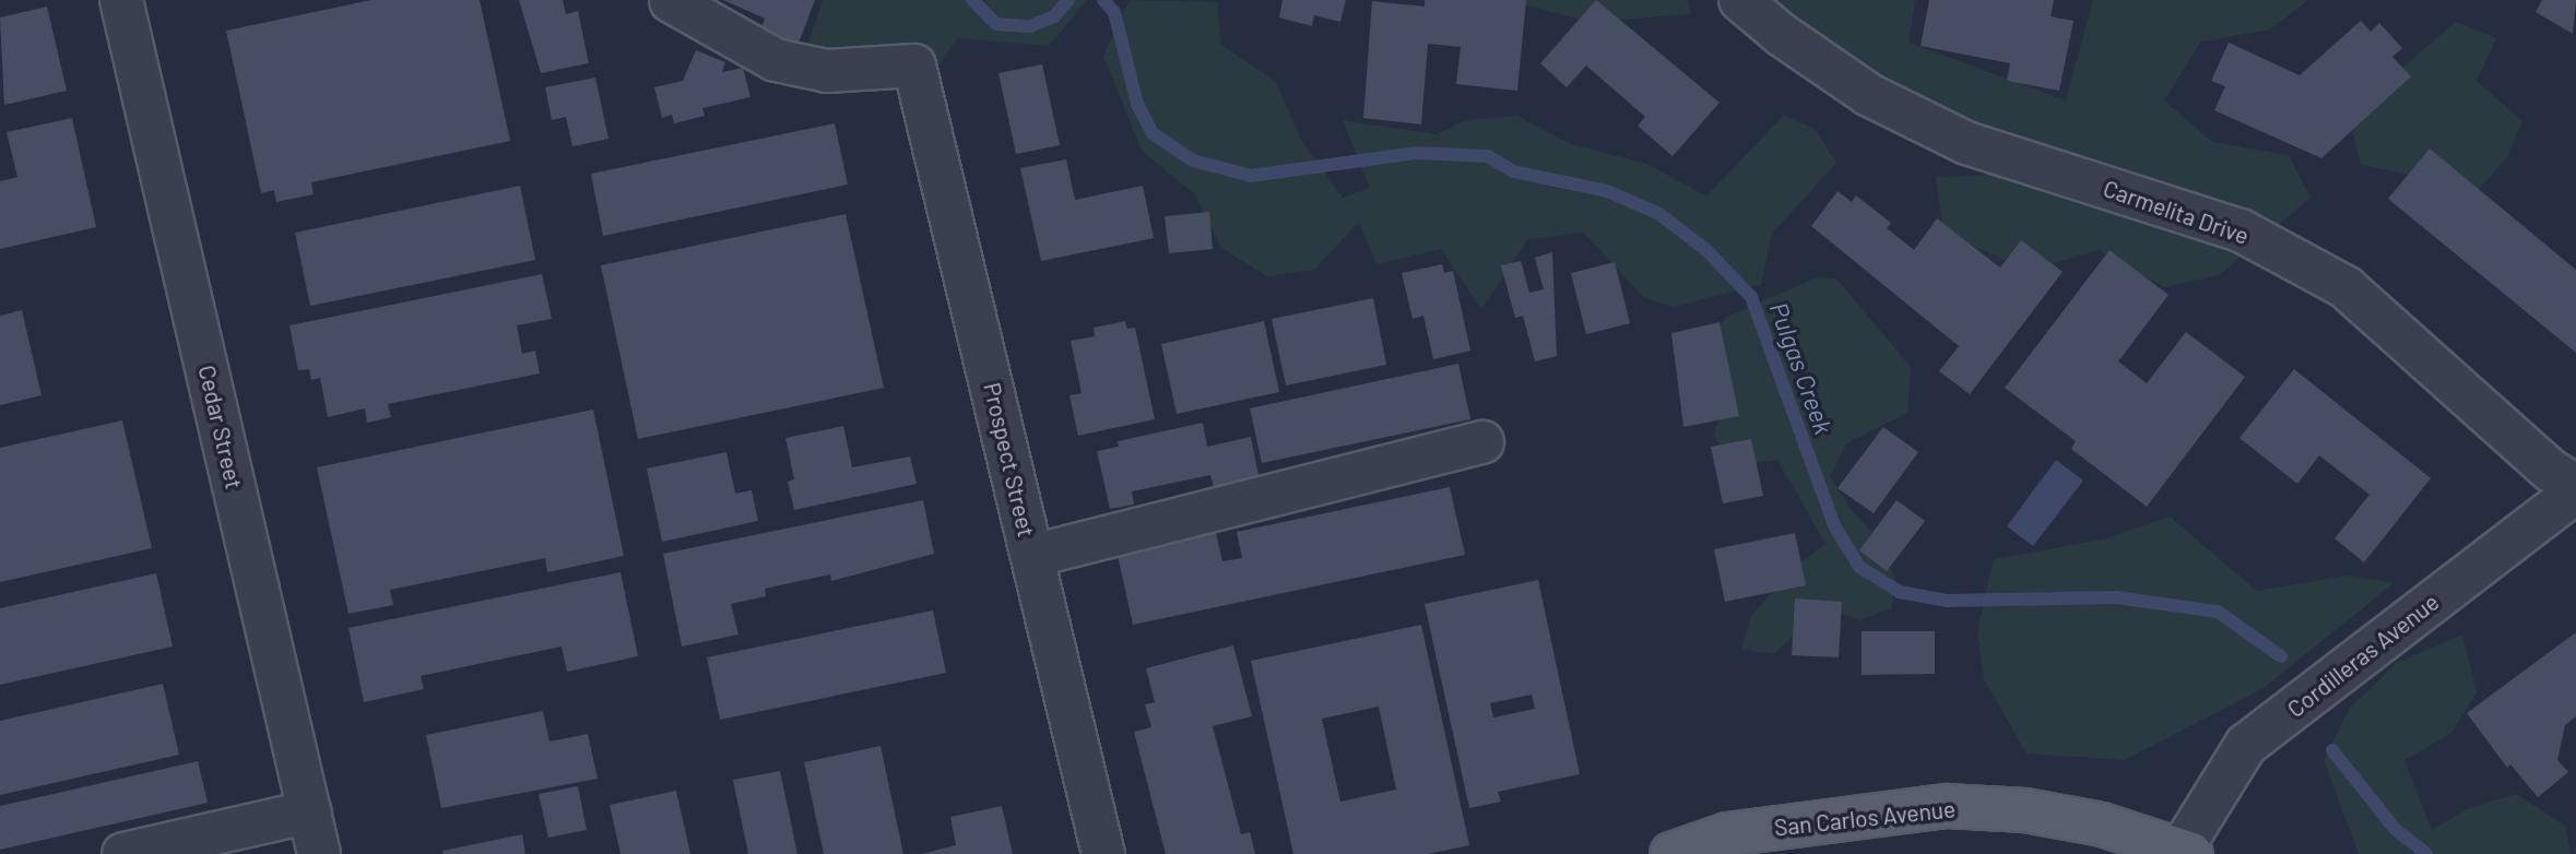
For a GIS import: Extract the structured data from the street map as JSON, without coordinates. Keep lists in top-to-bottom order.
{
  "streets": {
    "main road": ["San Carlos Avenue"],
    "street": [
      "Carmelita Drive",
      "Cedar Street",
      "Prospect Street",
      "Cordilleras Avenue"
    ]
  },
  "crossings": [
    ["Cordilleras Avenue", "San Carlos Avenue"]
  ],
  "water": ["Pulgas Creek"]
}
